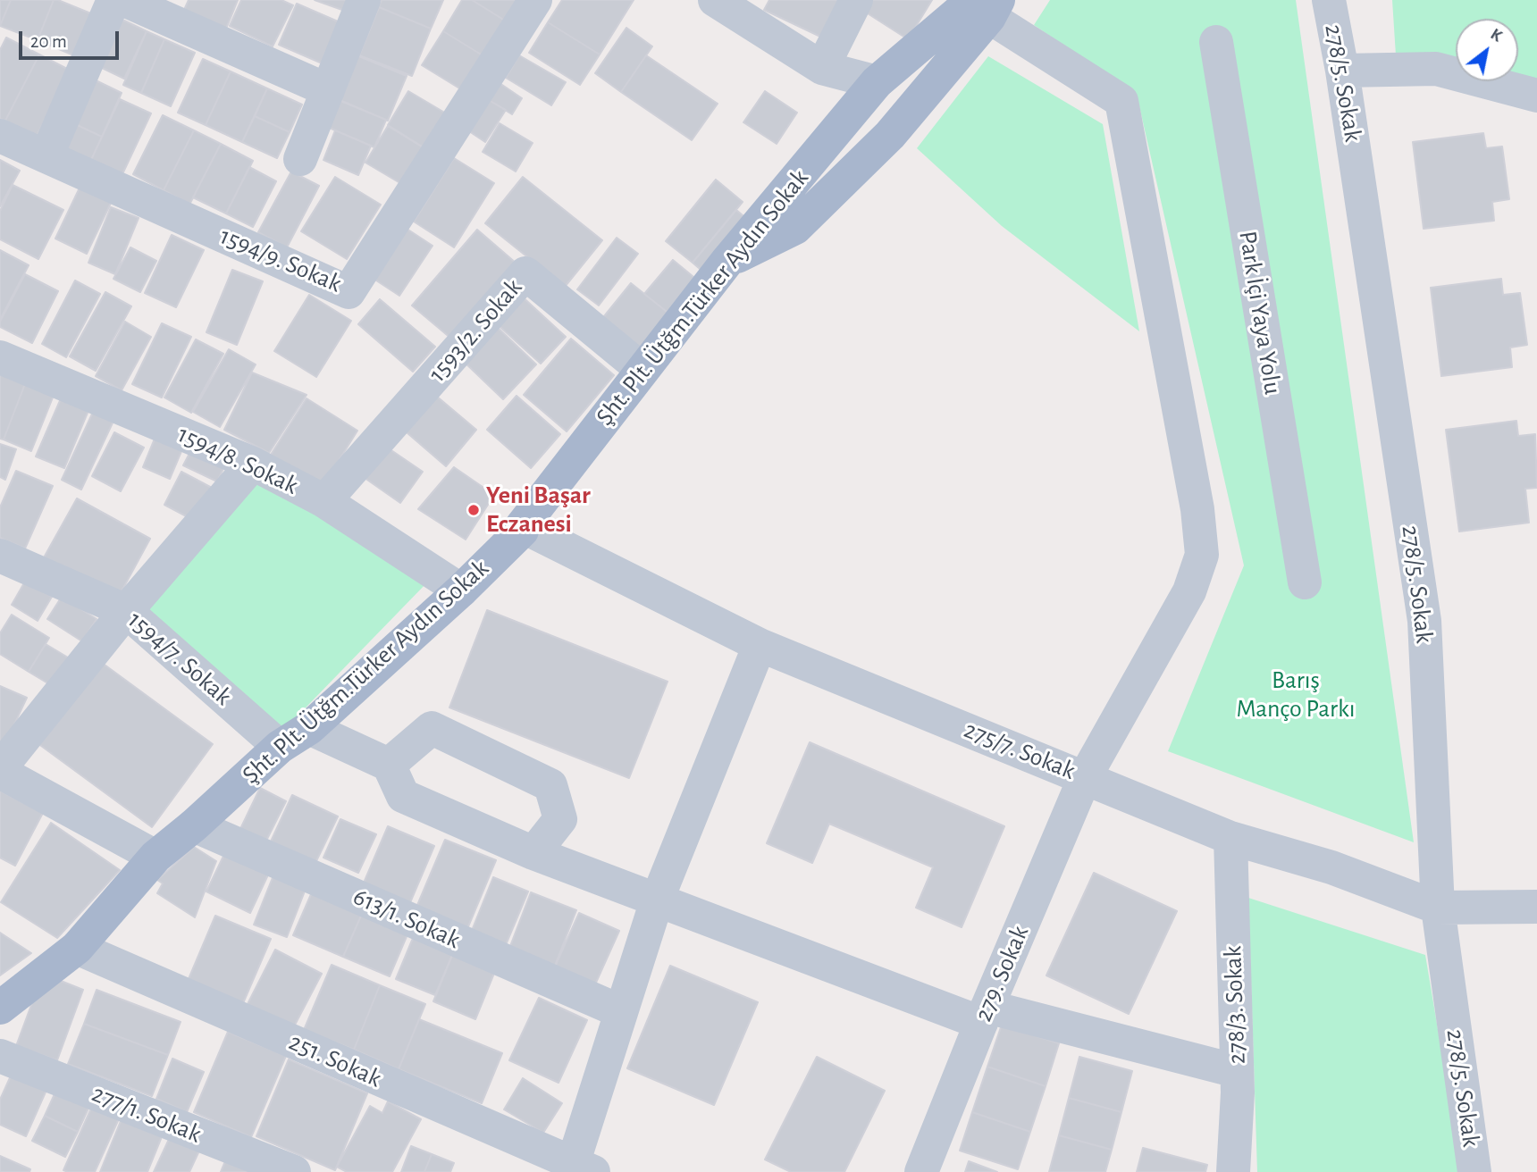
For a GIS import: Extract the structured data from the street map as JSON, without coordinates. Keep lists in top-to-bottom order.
{
  "streets": {
    "main road": ["Şht. Plt. Ütğm.Türker Aydın Sokak"],
    "street": [
      "278/5. Sokak",
      "1594/9. Sokak",
      "Park İçi Yaya Yolu",
      "1593/2. Sokak",
      "1594/8. Sokak",
      "1594/7. Sokak",
      "275/7. Sokak",
      "613/1. Sokak",
      "279. Sokak",
      "278/3. Sokak",
      "251. Sokak",
      "277/1. Sokak"
    ]
  },
  "crossings": [
    ["278/5. Sokak", "275/7. Sokak"],
    ["Şht. Plt. Ütğm.Türker Aydın Sokak", "1593/2. Sokak"],
    ["Şht. Plt. Ütğm.Türker Aydın Sokak", "1594/8. Sokak"],
    ["Şht. Plt. Ütğm.Türker Aydın Sokak", "1594/7. Sokak"],
    ["Şht. Plt. Ütğm.Türker Aydın Sokak", "275/7. Sokak"],
    ["Şht. Plt. Ütğm.Türker Aydın Sokak", "613/1. Sokak"],
    ["Şht. Plt. Ütğm.Türker Aydın Sokak", "279. Sokak"],
    ["Şht. Plt. Ütğm.Türker Aydın Sokak", "251. Sokak"],
    ["1593/2. Sokak", "1594/8. Sokak"],
    ["275/7. Sokak", "279. Sokak"],
    ["275/7. Sokak", "278/3. Sokak"]
  ],
  "parks": ["Barış Manço Parkı"],
  "places": ["Yeni Başar Eczanesi"],
  "scale_bar": "20 m",
  "north": "top right"
}
